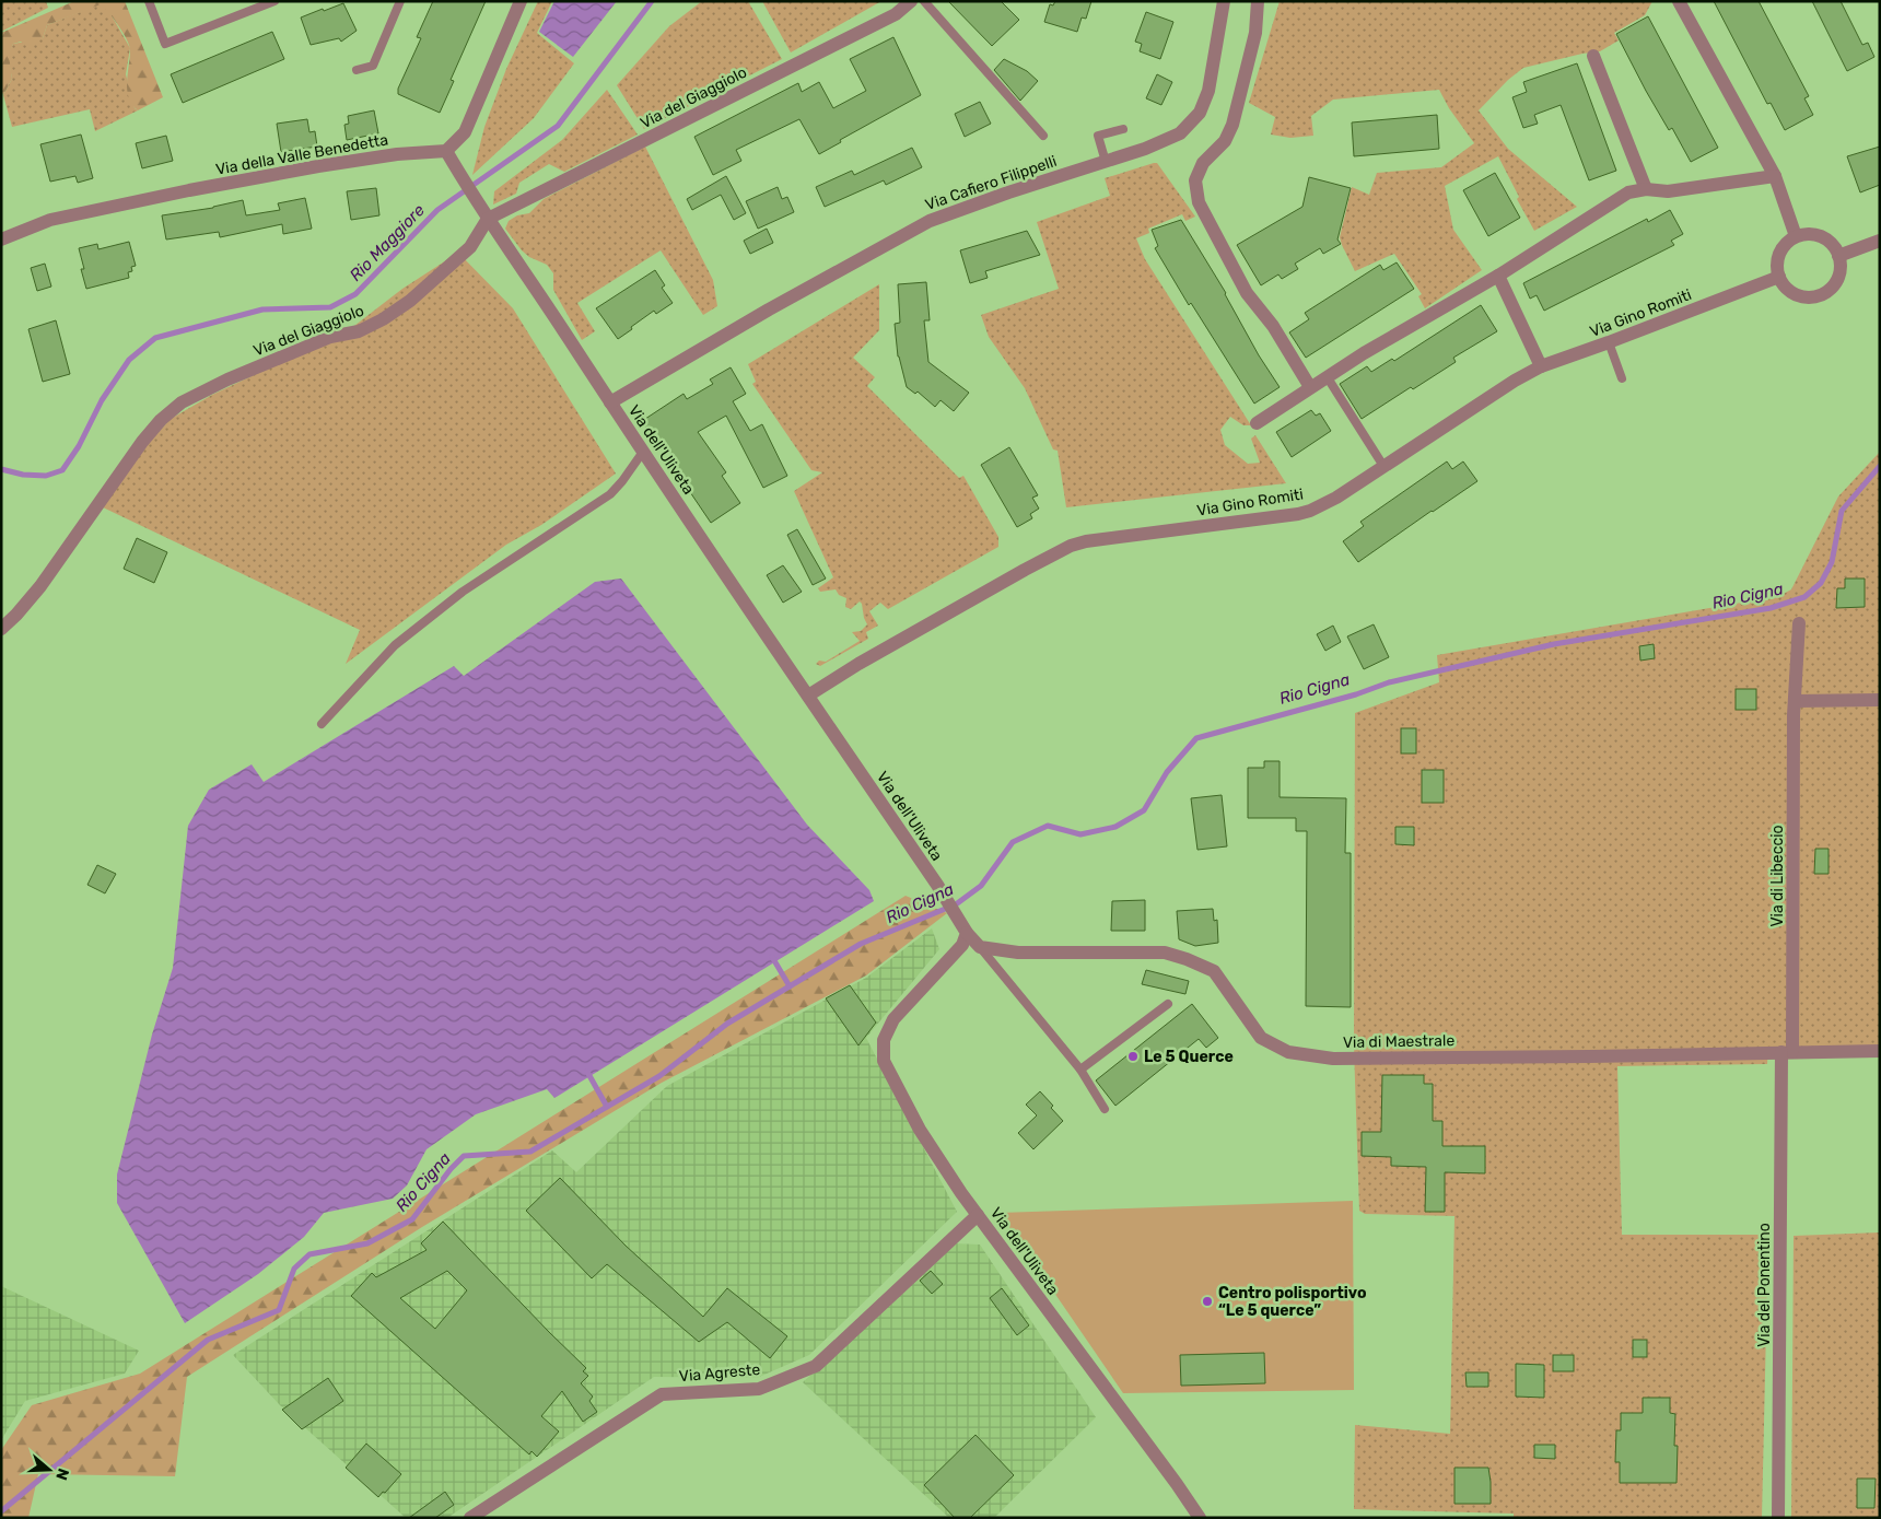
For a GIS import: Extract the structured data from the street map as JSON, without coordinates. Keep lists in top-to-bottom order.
{
  "streets": {
    "street": [
      "Via del Giaggiolo",
      "Via della Valle Benedetta",
      "Via Cafiero Filippelli",
      "Via Gino Romiti",
      "Via dell'Uliveta",
      "Via di Libeccio",
      "Via di Maestrale",
      "Via del Ponentino",
      "Via Agreste"
    ]
  },
  "crossings": [
    ["Via del Giaggiolo", "Via dell'Uliveta"],
    ["Via della Valle Benedetta", "Via dell'Uliveta"],
    ["Via Cafiero Filippelli", "Via dell'Uliveta"],
    ["Via Gino Romiti", "Via dell'Uliveta"],
    ["Via dell'Uliveta", "Via Agreste"],
    ["Via di Libeccio", "Via di Maestrale"],
    ["Via di Libeccio", "Via del Ponentino"],
    ["Via di Maestrale", "Via del Ponentino"]
  ],
  "water": ["Rio Maggiore", "Rio Cigna"],
  "places": ["Le 5 Querce", "Centro polisportivo “Le 5 querce”"],
  "north": "right"
}
